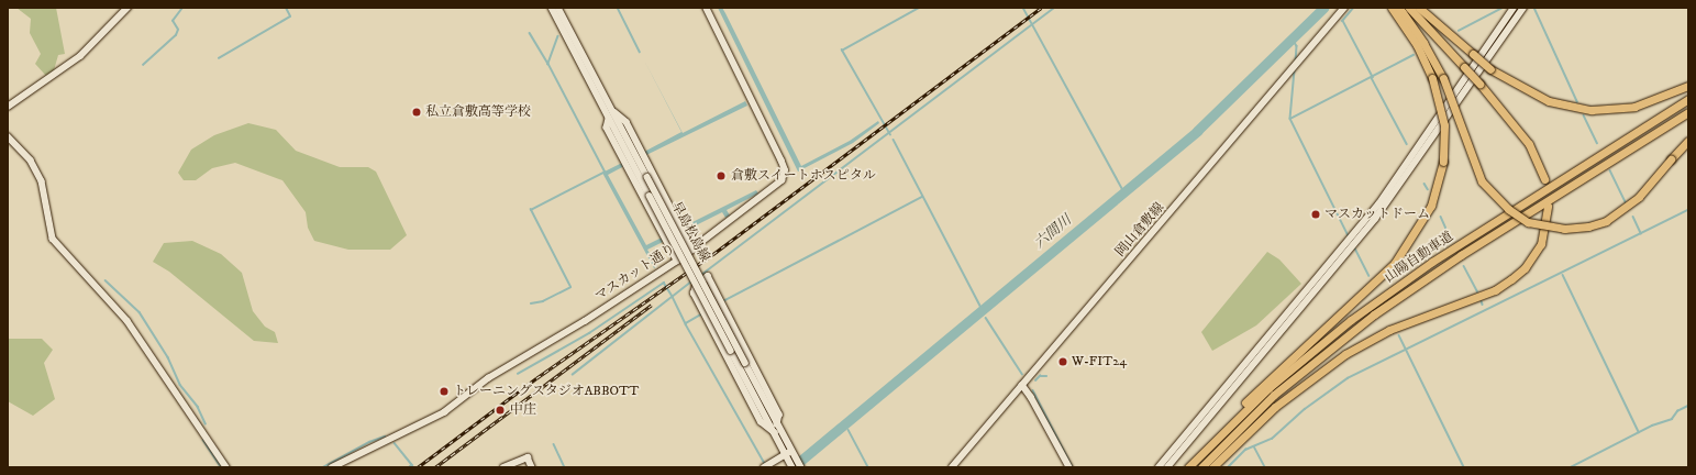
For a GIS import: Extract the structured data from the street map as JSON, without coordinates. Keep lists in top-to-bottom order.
{
  "streets": {
    "highway": ["山陽自動車道"],
    "street": ["岡山倉敷線", "早島松島線", "マスカット通り"]
  },
  "water": ["六間川"],
  "places": [
    "私立倉敷高等学校",
    "倉敷スイートホスピタル",
    "マスカットドーム",
    "W-FIT24",
    "トレーニングスタジオABBOTT",
    "中庄"
  ]
}
